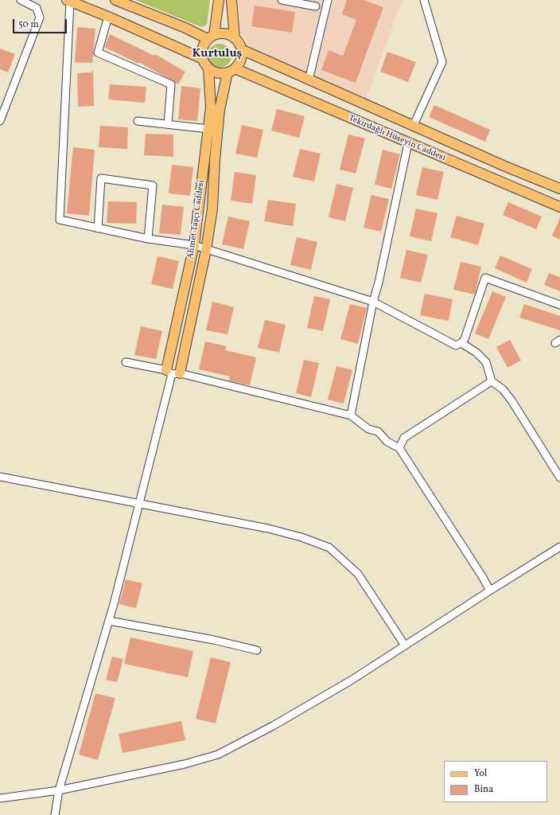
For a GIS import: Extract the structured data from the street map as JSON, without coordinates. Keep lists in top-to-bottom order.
{
  "streets": {
    "main road": ["Tekirdağlı Hüseyin Caddesi", "Ahmet Taşçı Caddesi"]
  },
  "crossings": [
    ["Tekirdağlı Hüseyin Caddesi", "Ahmet Taşçı Caddesi"]
  ],
  "districts": ["Kurtuluş"],
  "legend": ["Yol", "Bina"],
  "scale_bar": "50 m"
}
